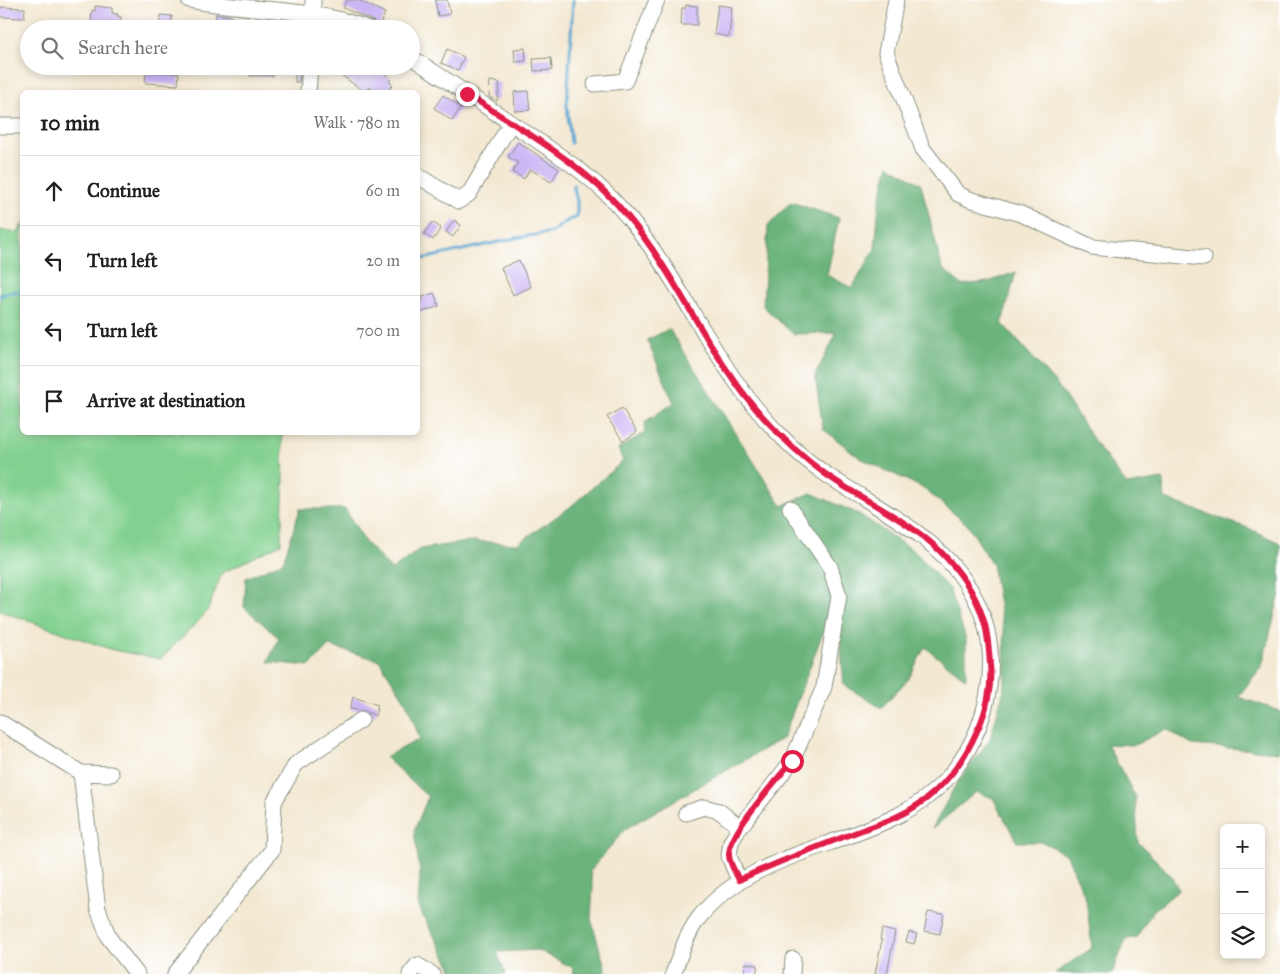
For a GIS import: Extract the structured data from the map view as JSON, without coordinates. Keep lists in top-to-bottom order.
{
  "page": {
    "search": "Search here",
    "heading": ["10 min", "Walk · 780 m"],
    "list": [
      ["Continue", "60 m"],
      ["Turn left", "20 m"],
      ["Turn left", "700 m"],
      "Arrive at destination"
    ],
    "map_buttons": ["+", "−"]
  }
}
